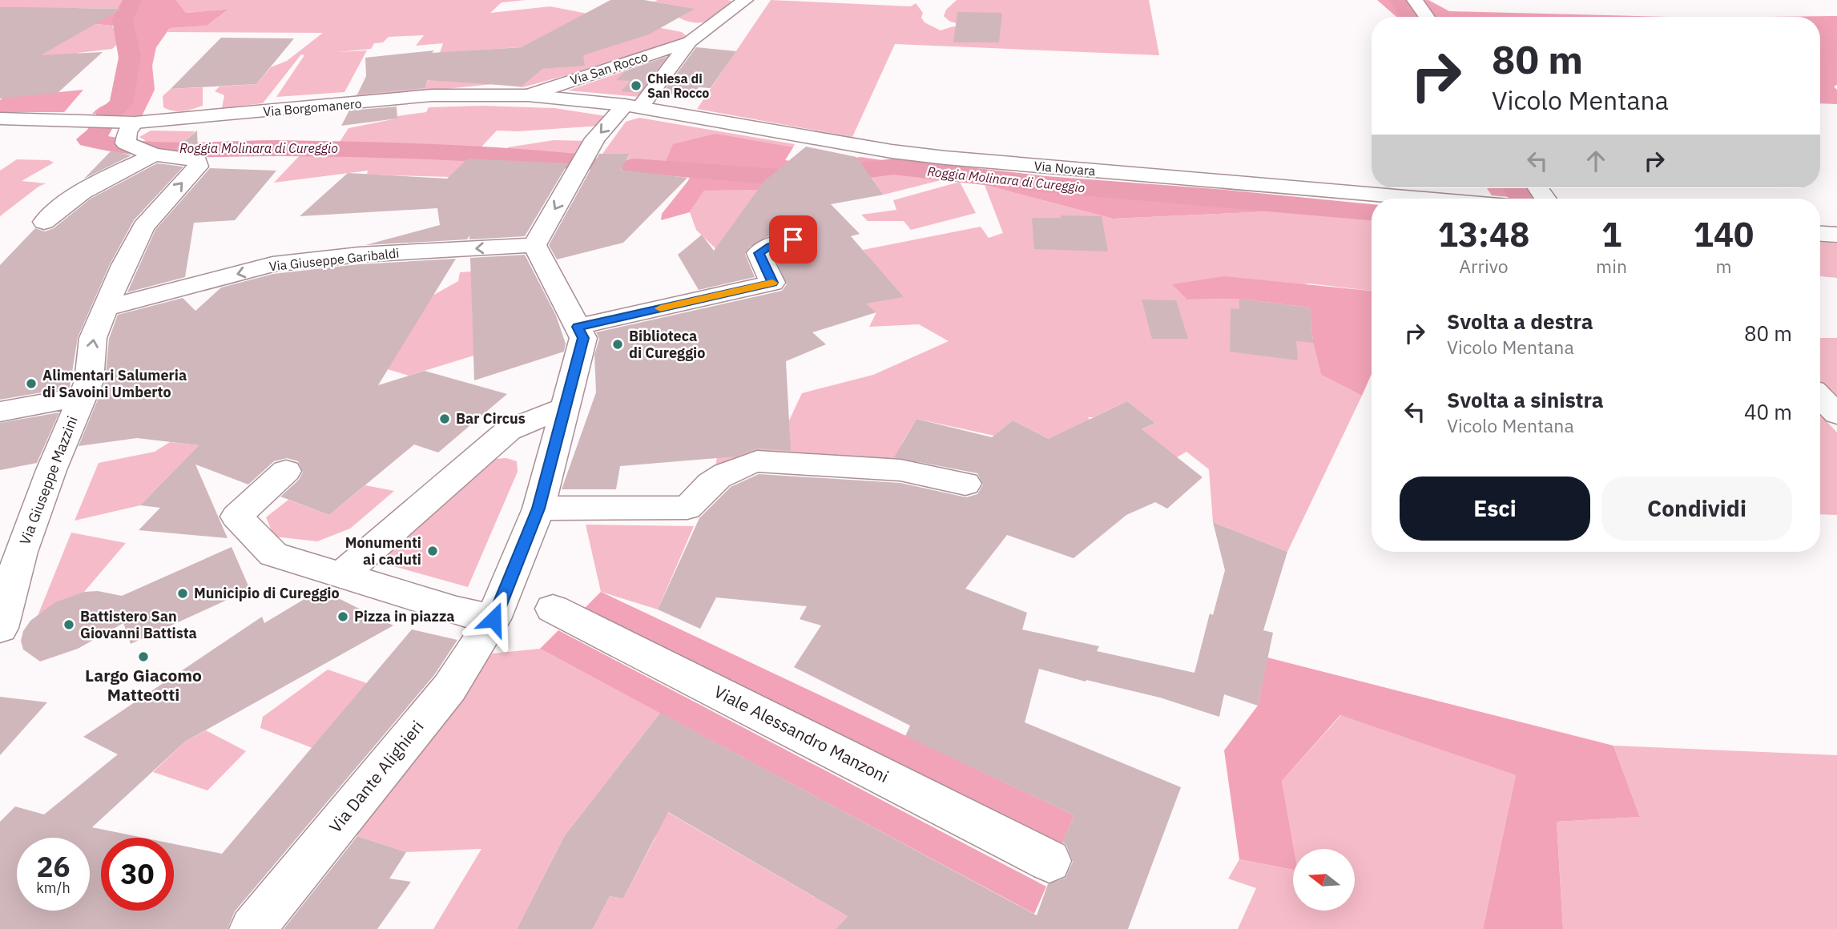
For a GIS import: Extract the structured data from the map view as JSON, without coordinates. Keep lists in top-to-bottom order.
{
  "streets": {
    "street": [
      "Via San Rocco",
      "Via Borgomanero",
      "Via Novara",
      "Via Giuseppe Garibaldi",
      "Via Giuseppe Mazzini",
      "Viale Alessandro Manzoni",
      "Via Dante Alighieri"
    ]
  },
  "crossings": [
    ["Via San Rocco", "Via Borgomanero"],
    ["Via San Rocco", "Via Novara"],
    ["Via San Rocco", "Via Giuseppe Garibaldi"],
    ["Via Borgomanero", "Via Novara"],
    ["Via Giuseppe Garibaldi", "Via Giuseppe Mazzini"]
  ],
  "one_way": ["Via Giuseppe Garibaldi"],
  "water": ["Roggia Molinara di Cureggio"],
  "places": [
    "Chiesa di San Rocco",
    "Biblioteca di Cureggio",
    "Alimentari Salumeria di Savoini Umberto",
    "Bar Circus",
    "Monumenti ai caduti",
    "Municipio di Cureggio",
    "Pizza in piazza",
    "Battistero San Giovanni Battista",
    "Largo Giacomo Matteotti"
  ],
  "north": "left",
  "page": {
    "turn": ["80 m", "Vicolo Mentana"],
    "eta": [
      "13:48",
      "Arrivo",
      "1",
      "min",
      "140",
      "m"
    ],
    "list": [
      {
        "name": "Svolta a destra",
        "note": "Vicolo Mentana",
        "value": "80 m"
      },
      {
        "name": "Svolta a sinistra",
        "note": "Vicolo Mentana",
        "value": "40 m"
      }
    ],
    "buttons": ["Esci", "Condividi"],
    "speed": "26 km/h",
    "limit": "30"
  }
}
